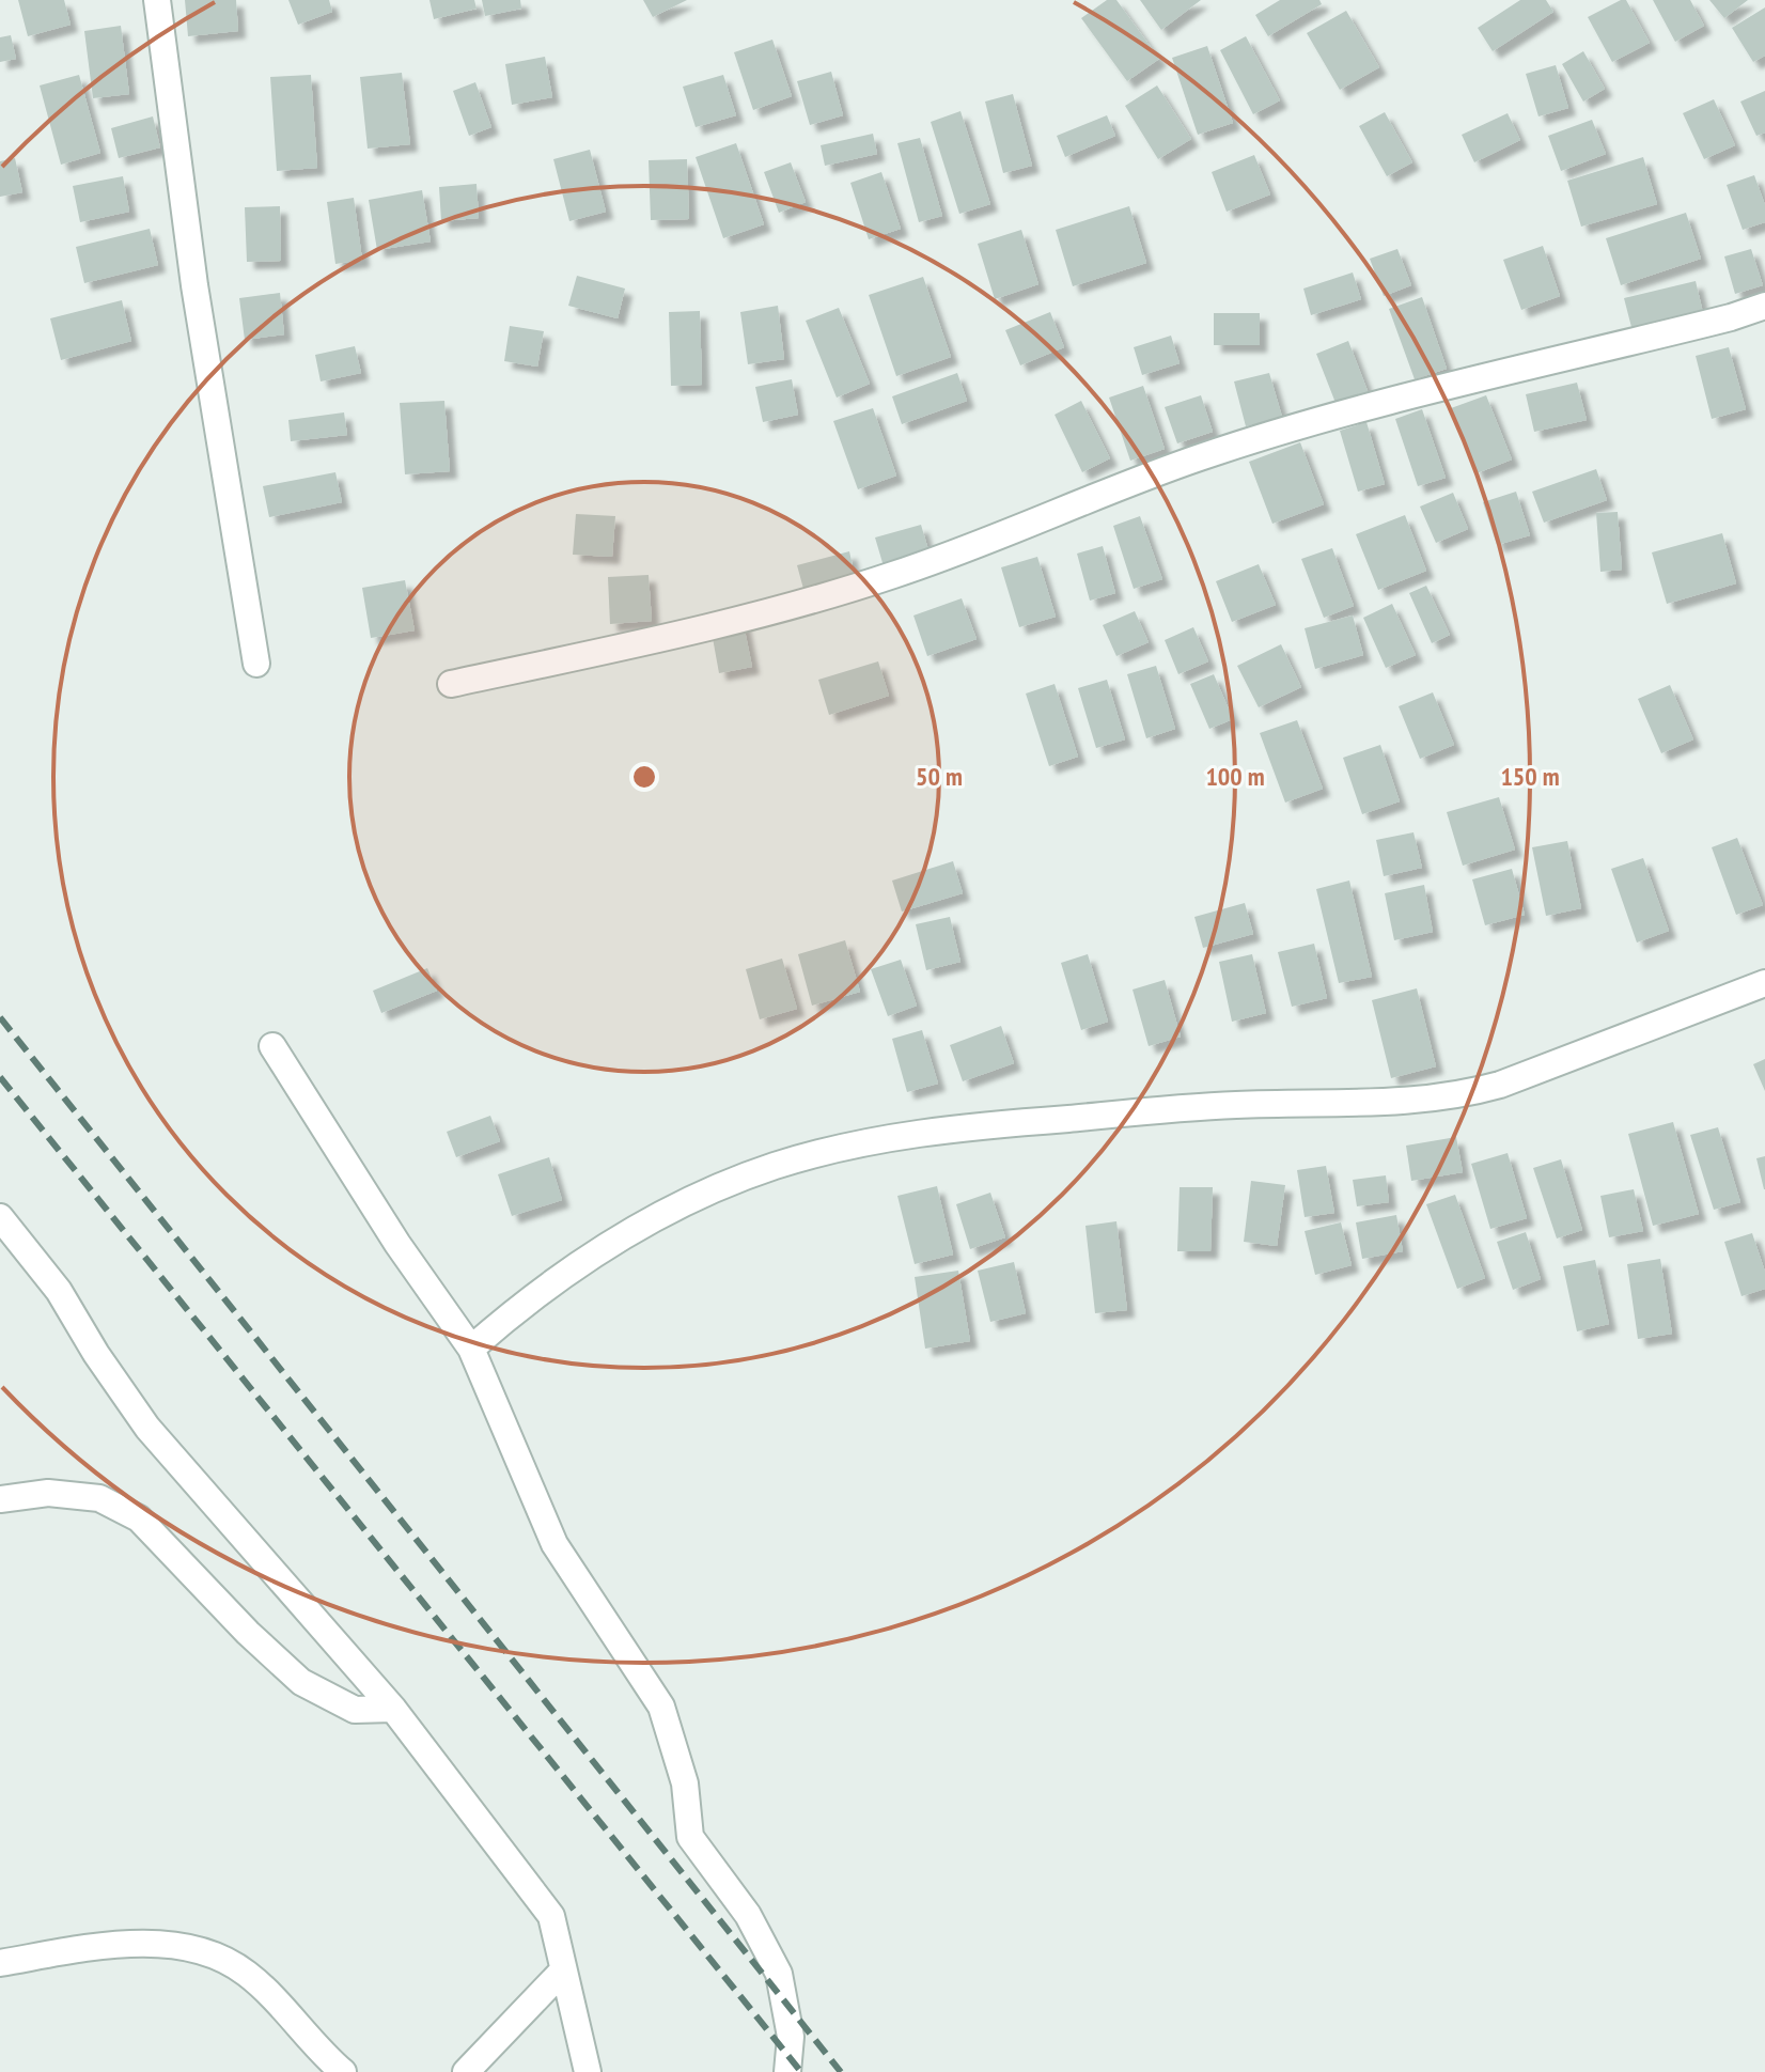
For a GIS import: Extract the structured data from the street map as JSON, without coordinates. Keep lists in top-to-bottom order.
{
  "rings": ["50 m", "100 m", "150 m"]
}
